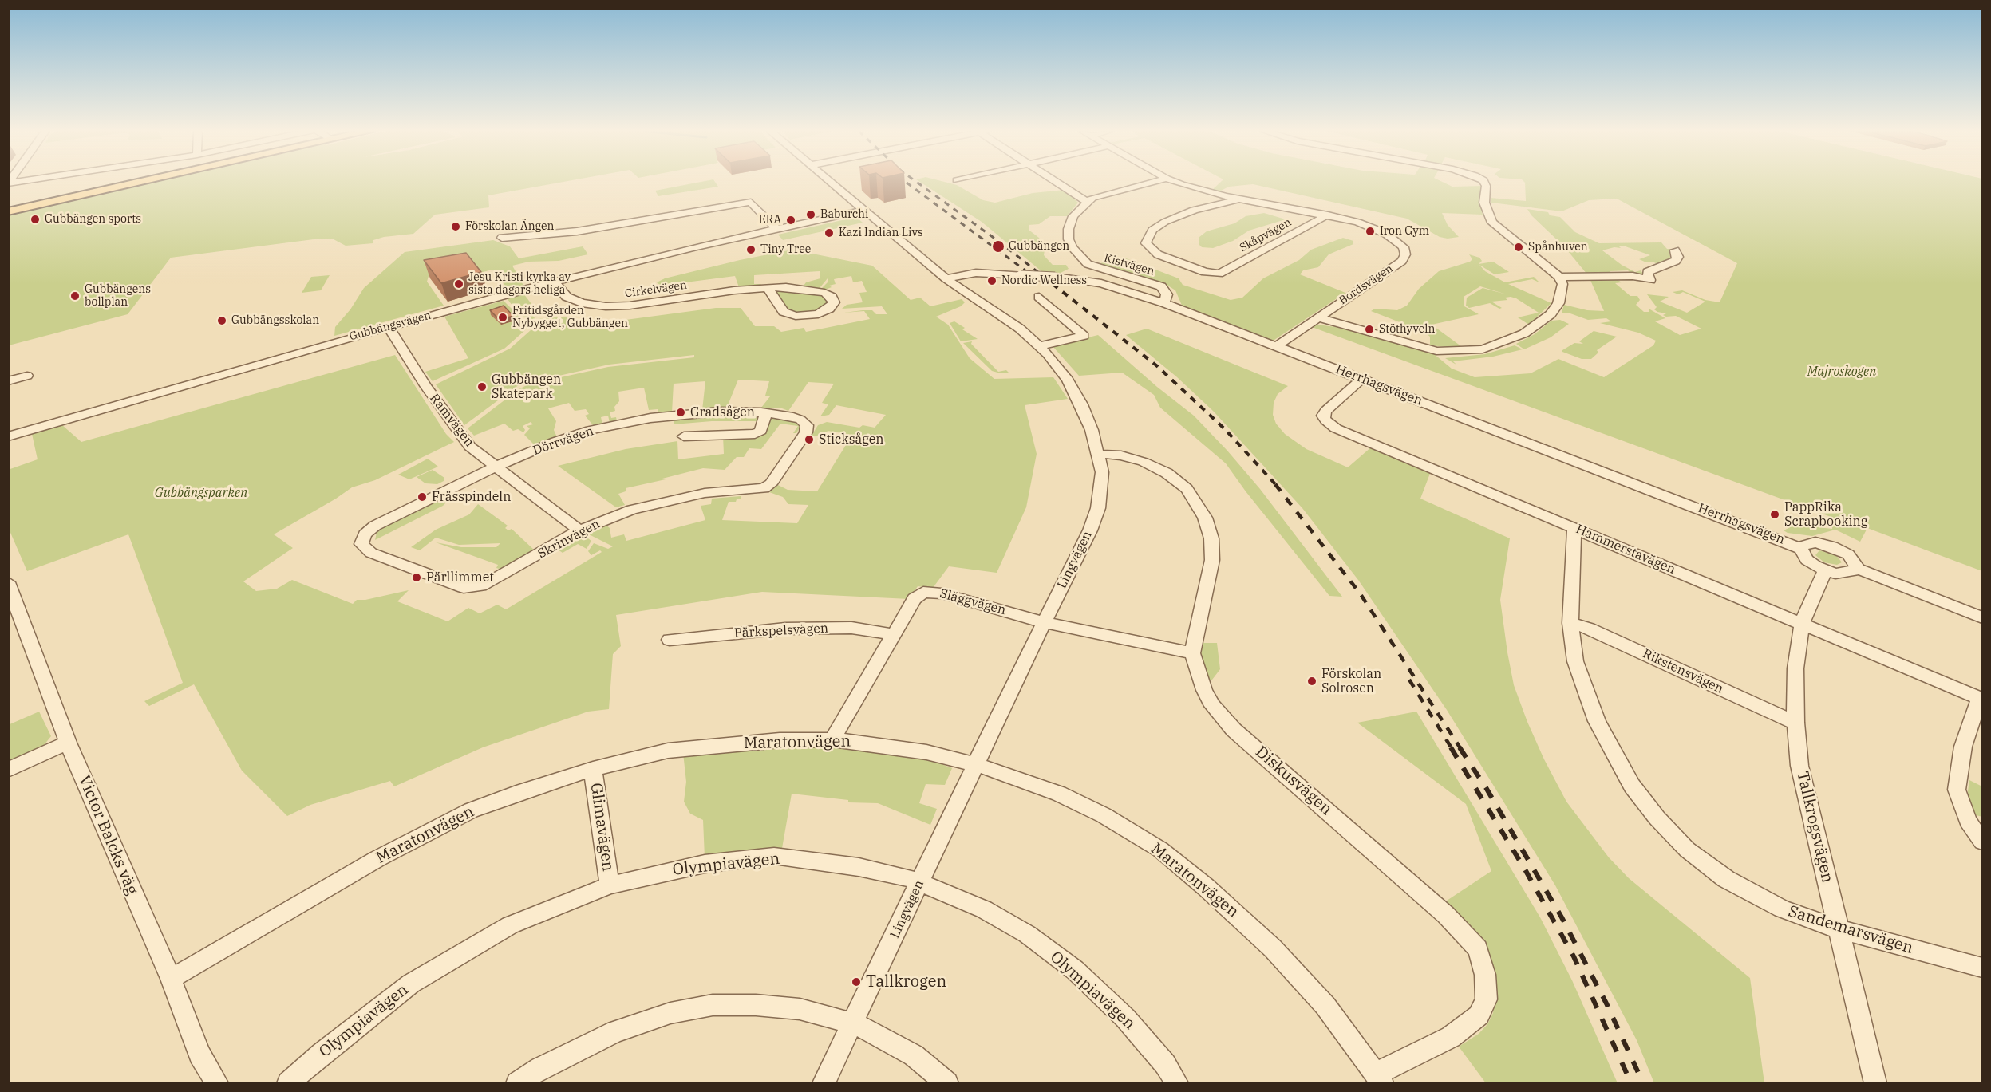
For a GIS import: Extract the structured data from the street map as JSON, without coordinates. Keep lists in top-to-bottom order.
{
  "streets": {
    "street": [
      "Skåpvägen",
      "Kistvägen",
      "Bordsvägen",
      "Cirkelvägen",
      "Gubbängsvägen",
      "Herrhagsvägen",
      "Ramvägen",
      "Dörrvägen",
      "Skrinvägen",
      "Hammerstavägen",
      "Lingvägen",
      "Släggvägen",
      "Pärkspelsvägen",
      "Rikstensvägen",
      "Maratonvägen",
      "Diskusvägen",
      "Glimavägen",
      "Tallkrogsvägen",
      "Victor Balcks väg",
      "Olympiavägen",
      "Sandemarsvägen"
    ]
  },
  "crossings": [
    ["Skåpvägen", "Bordsvägen"],
    ["Kistvägen", "Herrhagsvägen"],
    ["Bordsvägen", "Herrhagsvägen"],
    ["Cirkelvägen", "Gubbängsvägen"],
    ["Gubbängsvägen", "Ramvägen"],
    ["Gubbängsvägen", "Lingvägen"],
    ["Herrhagsvägen", "Hammerstavägen"],
    ["Herrhagsvägen", "Lingvägen"],
    ["Herrhagsvägen", "Tallkrogsvägen"],
    ["Ramvägen", "Dörrvägen"],
    ["Ramvägen", "Skrinvägen"],
    ["Dörrvägen", "Skrinvägen"],
    ["Hammerstavägen", "Tallkrogsvägen"],
    ["Hammerstavägen", "Sandemarsvägen"],
    ["Lingvägen", "Släggvägen"],
    ["Lingvägen", "Maratonvägen"],
    ["Lingvägen", "Olympiavägen"],
    ["Släggvägen", "Pärkspelsvägen"],
    ["Släggvägen", "Maratonvägen"],
    ["Släggvägen", "Diskusvägen"],
    ["Rikstensvägen", "Tallkrogsvägen"],
    ["Rikstensvägen", "Sandemarsvägen"],
    ["Maratonvägen", "Diskusvägen"],
    ["Maratonvägen", "Glimavägen"],
    ["Maratonvägen", "Victor Balcks väg"],
    ["Glimavägen", "Olympiavägen"],
    ["Tallkrogsvägen", "Sandemarsvägen"]
  ],
  "parks": ["Majroskogen", "Gubbängsparken"],
  "places": [
    "Baburchi",
    "Gubbängen sports",
    "ERA",
    "Förskolan Ängen",
    "Iron Gym",
    "Kazi Indian Livs",
    "Gubbängen",
    "Spånhuven",
    "Tiny Tree",
    "Nordic Wellness",
    "Jesu Kristi kyrka av sista dagars heliga",
    "Gubbängens bollplan",
    "Fritidsgården Nybygget, Gubbängen",
    "Gubbängsskolan",
    "Stöthyveln",
    "Gubbängen Skatepark",
    "Gradsågen",
    "Sticksågen",
    "Frässpindeln",
    "PappRika Scrapbooking",
    "Pärllimmet",
    "Förskolan Solrosen",
    "Tallkrogen"
  ]
}
